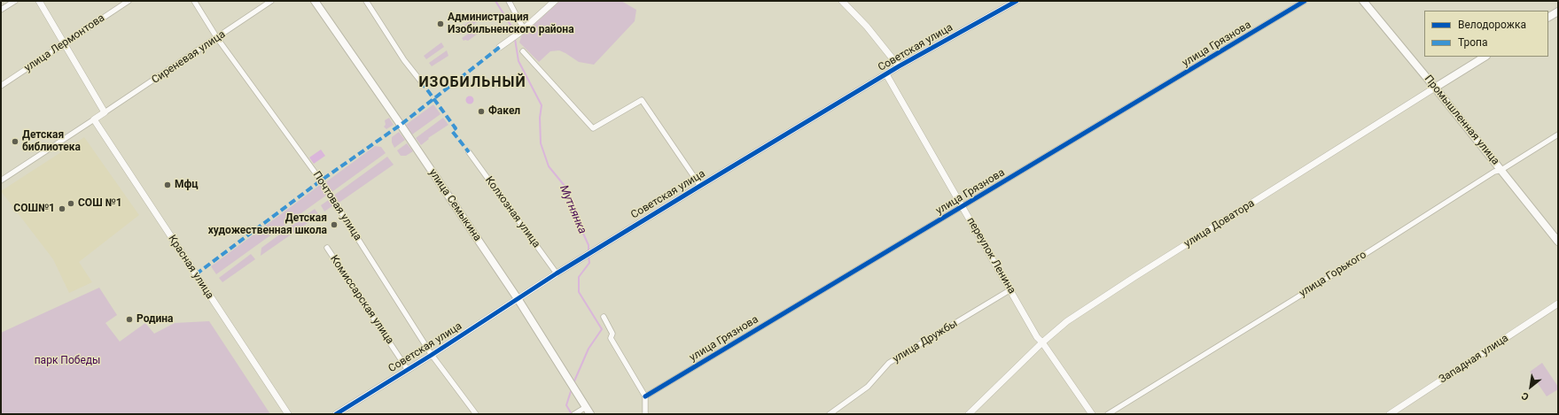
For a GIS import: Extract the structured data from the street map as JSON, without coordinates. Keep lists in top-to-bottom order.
{
  "streets": {
    "main road": ["Промышленная улица", "улица Семыкина", "улица Доватора"],
    "street": [
      "улица Лермонтова",
      "улица Грязнова",
      "Советская улица",
      "Сиреневая улица",
      "Почтовая улица",
      "Колхозная улица",
      "переулок Ленина",
      "Красная улица",
      "улица Горького",
      "Комиссарская улица",
      "улица Дружбы",
      "Западная улица"
    ]
  },
  "crossings": [
    ["улица Грязнова", "переулок Ленина"],
    ["Советская улица", "улица Семыкина"],
    ["Советская улица", "Почтовая улица"],
    ["Советская улица", "Колхозная улица"],
    ["Советская улица", "переулок Ленина"],
    ["Советская улица", "Комиссарская улица"],
    ["Сиреневая улица", "Почтовая улица"],
    ["Промышленная улица", "улица Доватора"],
    ["Промышленная улица", "улица Горького"],
    ["улица Доватора", "переулок Ленина"],
    ["переулок Ленина", "улица Дружбы"]
  ],
  "districts": ["ИЗОБИЛЬНЫЙ"],
  "water": ["Мутнянка"],
  "parks": ["парк Победы"],
  "places": [
    "Администрация Изобильненского района",
    "Факел",
    "Детская библиотека",
    "Мфц",
    "СОШ №1",
    "СОШ№1",
    "Детская художественная школа",
    "Родина"
  ],
  "legend": ["Велодорожка", "Тропа"],
  "north": "bottom left"
}
